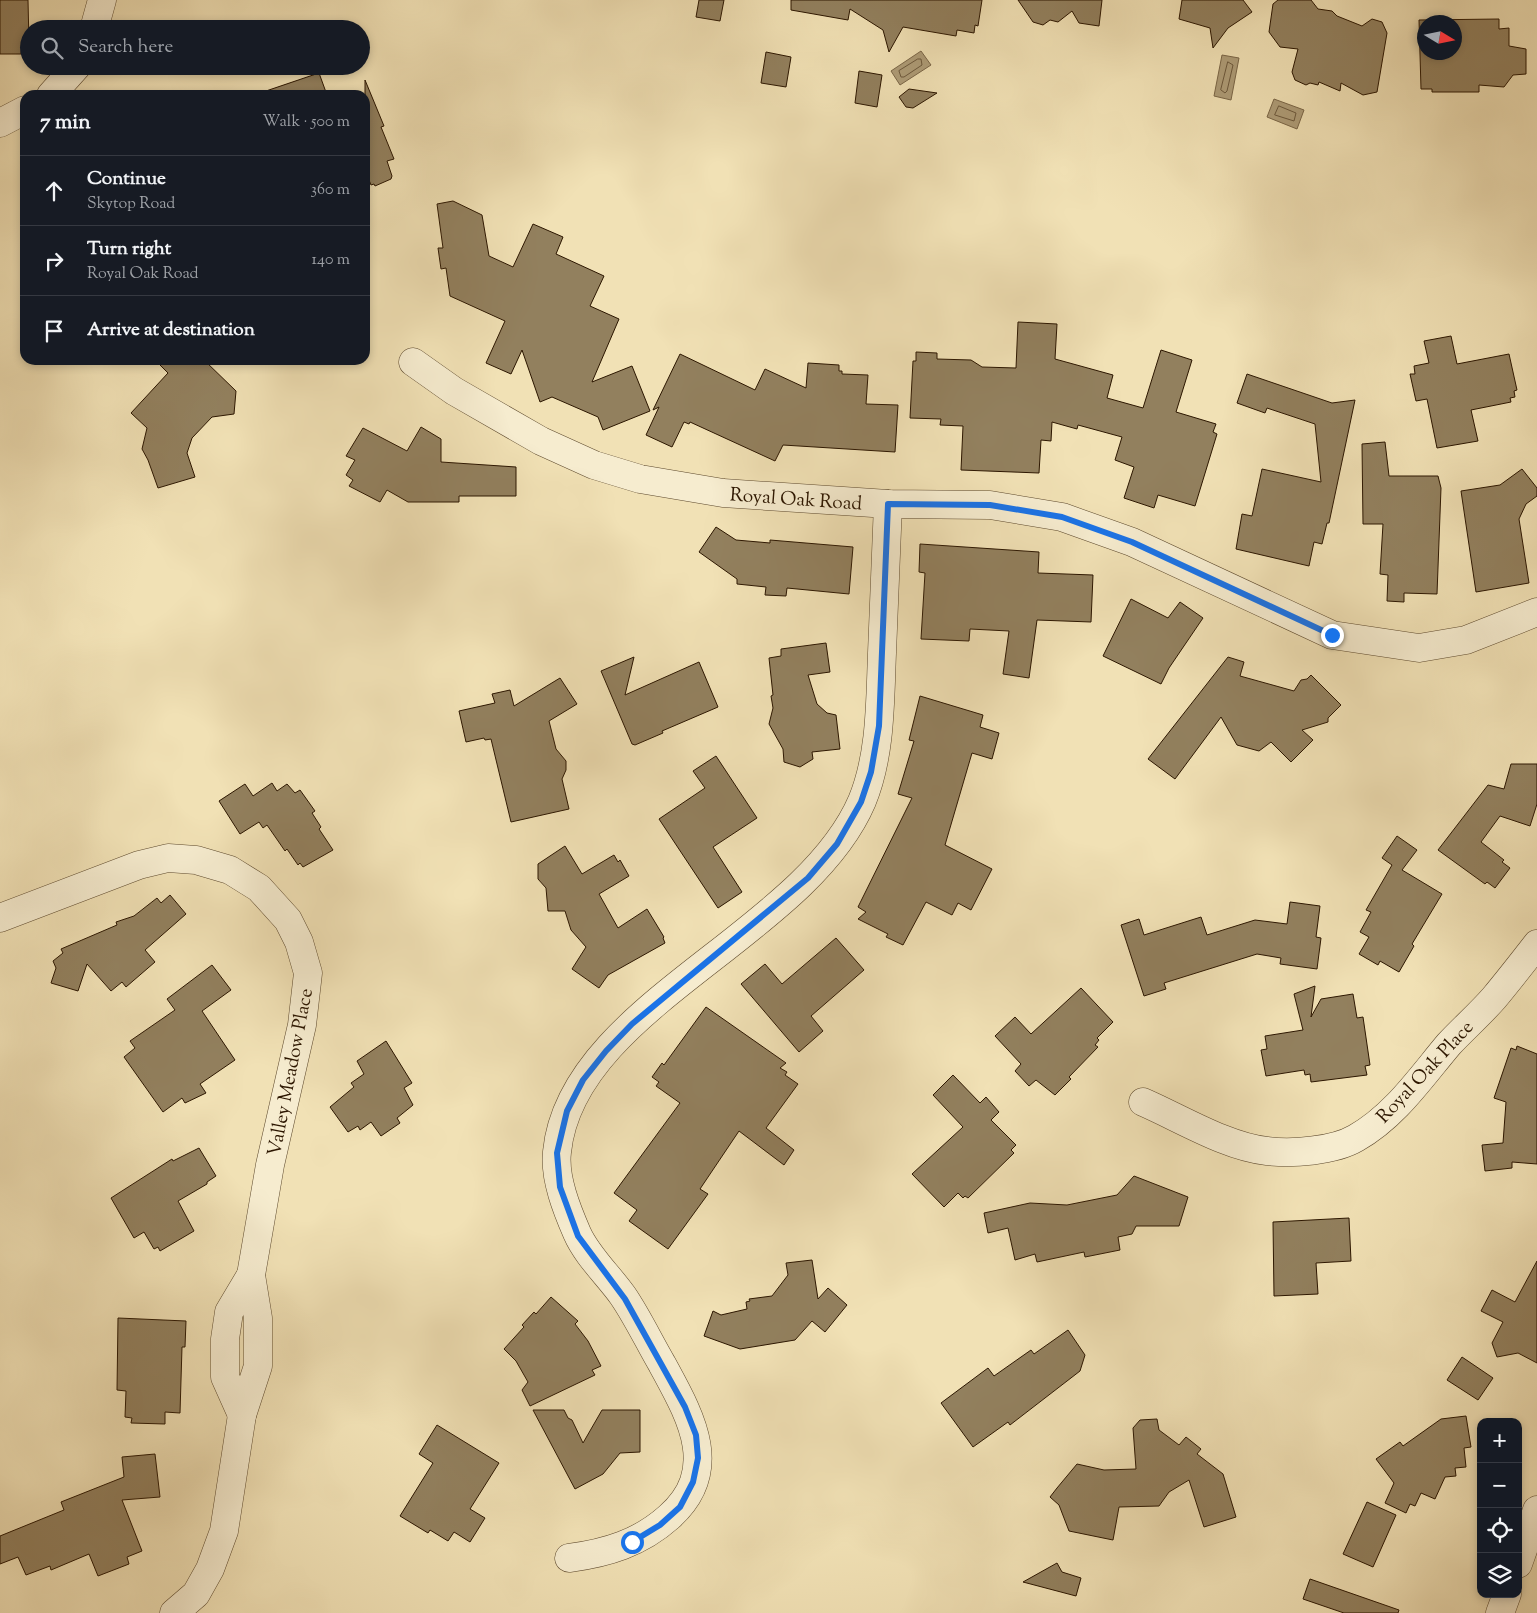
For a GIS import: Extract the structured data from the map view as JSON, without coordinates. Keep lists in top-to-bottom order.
{
  "streets": {
    "street": ["Royal Oak Road", "Royal Oak Place", "Valley Meadow Place"]
  },
  "north": "right",
  "page": {
    "search": "Search here",
    "heading": ["7 min", "Walk · 500 m"],
    "list": [
      ["Continue", "Skytop Road", "360 m"],
      ["Turn right", "Royal Oak Road", "140 m"],
      "Arrive at destination"
    ],
    "map_buttons": ["+", "−"]
  }
}
